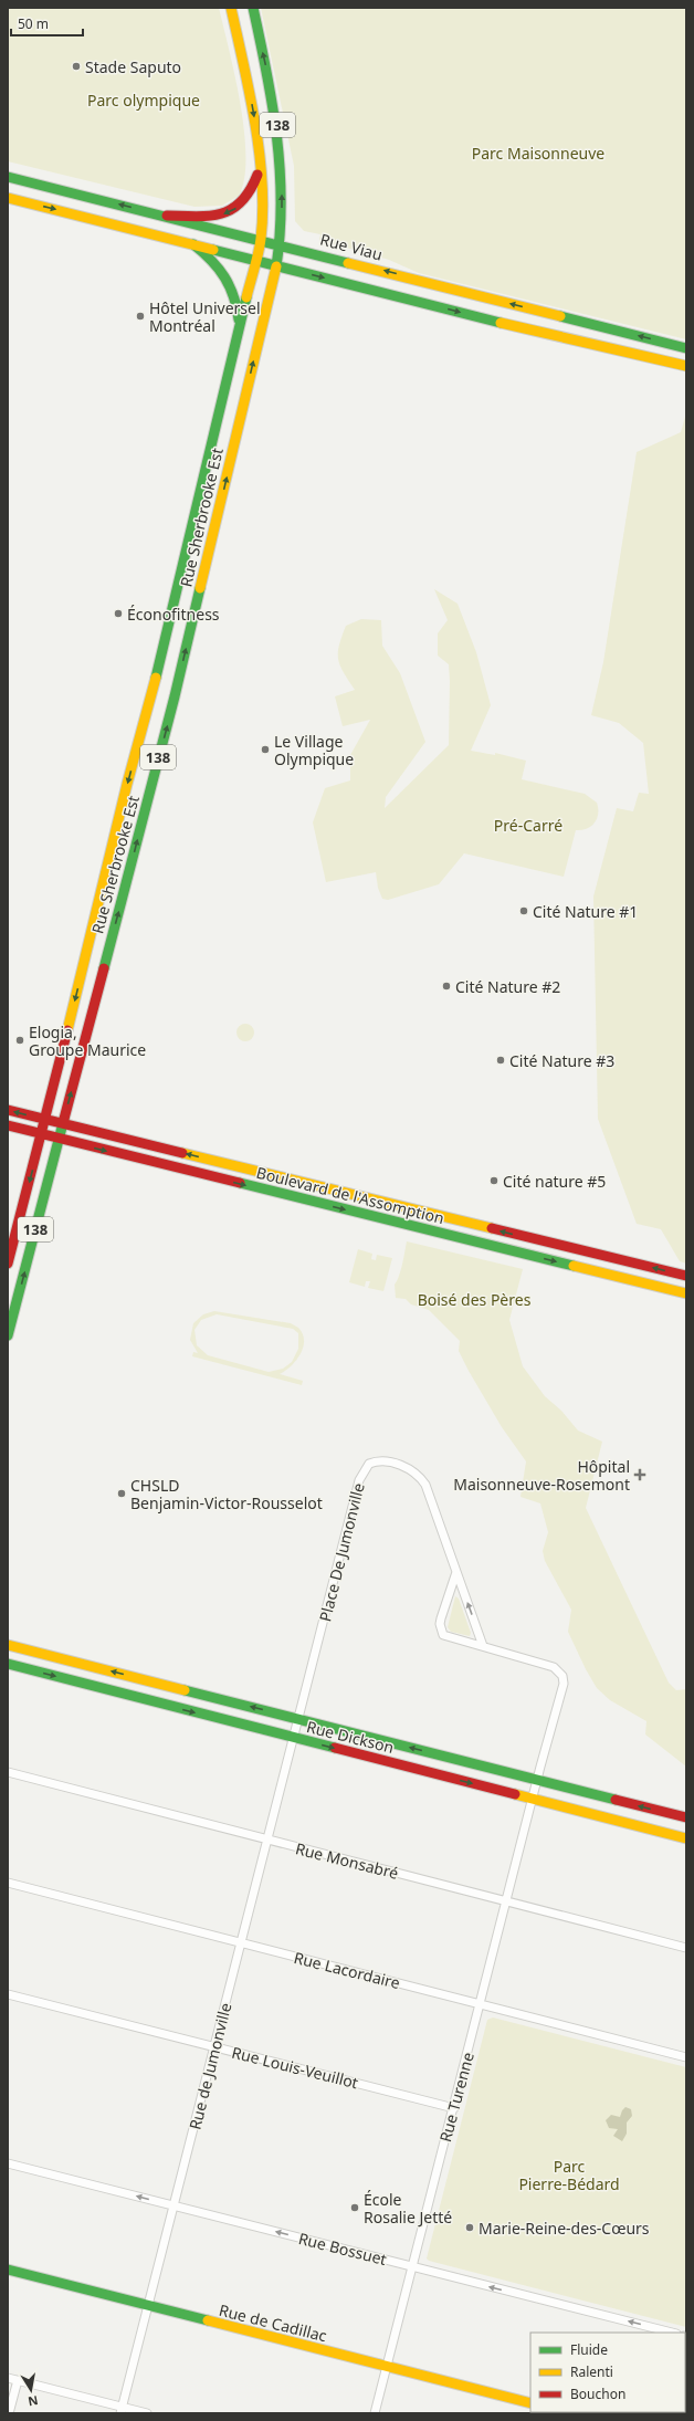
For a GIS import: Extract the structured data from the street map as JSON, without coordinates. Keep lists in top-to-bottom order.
{
  "streets": {
    "main road": [
      "138",
      "Rue Viau",
      "Rue Sherbrooke Est",
      "Boulevard de l'Assomption",
      "Rue Dickson",
      "Rue de Cadillac"
    ],
    "street": [
      "Place De Jumonville",
      "Rue Monsabré",
      "Rue Lacordaire",
      "Rue de Jumonville",
      "Rue Louis-Veuillot",
      "Rue Turenne",
      "Rue Bossuet"
    ]
  },
  "crossings": [
    ["Rue Viau", "Rue Sherbrooke Est"],
    ["Rue Sherbrooke Est", "Boulevard de l'Assomption"],
    ["Place De Jumonville", "Rue Dickson"],
    ["Place De Jumonville", "Rue de Jumonville"],
    ["Rue Dickson", "Rue de Jumonville"],
    ["Rue Dickson", "Rue Turenne"],
    ["Rue Monsabré", "Rue de Jumonville"],
    ["Rue Monsabré", "Rue Turenne"],
    ["Rue Lacordaire", "Rue de Jumonville"],
    ["Rue Lacordaire", "Rue Turenne"],
    ["Rue de Jumonville", "Rue Louis-Veuillot"],
    ["Rue de Jumonville", "Rue Bossuet"],
    ["Rue de Jumonville", "Rue de Cadillac"],
    ["Rue Louis-Veuillot", "Rue Turenne"],
    ["Rue Turenne", "Rue Bossuet"],
    ["Rue Turenne", "Rue de Cadillac"]
  ],
  "one_way": ["Rue Bossuet"],
  "parks": [
    "Parc olympique",
    "Parc Maisonneuve",
    "Pré-Carré",
    "Boisé des Pères",
    "Parc Pierre-Bédard"
  ],
  "places": {
    "other": [
      "Stade Saputo",
      "Hôtel Universel Montréal",
      "Éconofitness",
      "Le Village Olympique",
      "Cité Nature #1",
      "Cité Nature #2",
      "Elogia, Groupe Maurice",
      "Cité Nature #3",
      "Cité nature #5",
      "CHSLD Benjamin-Victor-Rousselot",
      "École Rosalie Jetté",
      "Marie-Reine-des-Cœurs"
    ],
    "health": ["Hôpital Maisonneuve-Rosemont"]
  },
  "legend": ["Fluide", "Ralenti", "Bouchon"],
  "scale_bar": "50 m",
  "north": "bottom"
}
